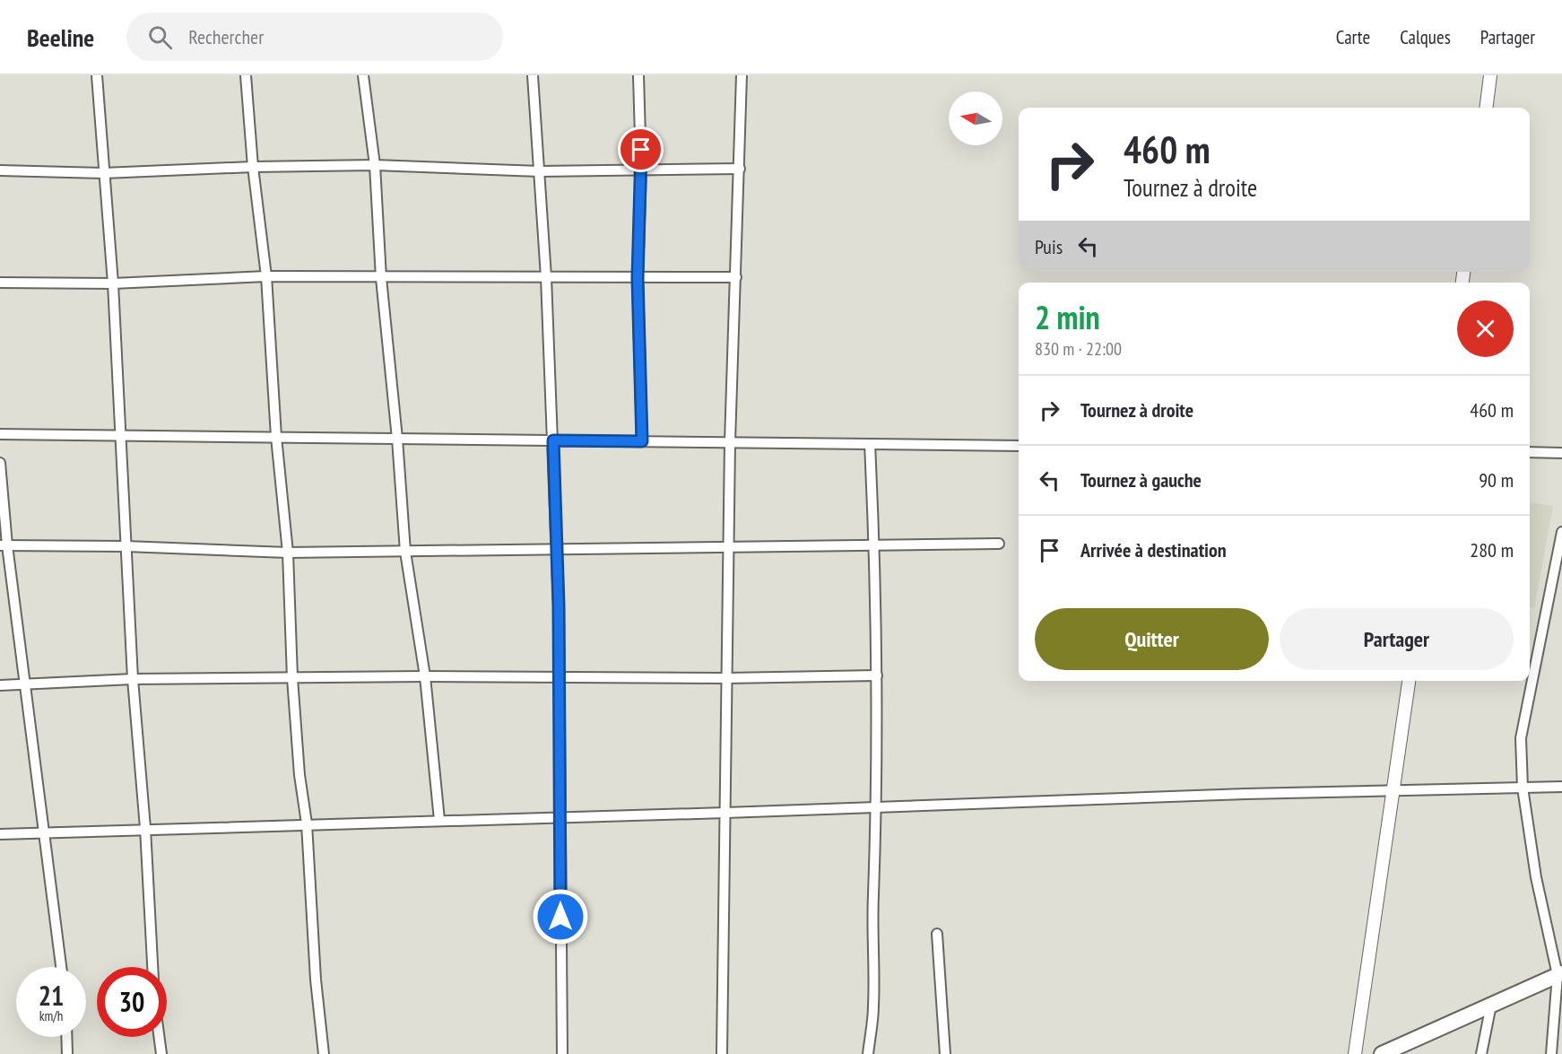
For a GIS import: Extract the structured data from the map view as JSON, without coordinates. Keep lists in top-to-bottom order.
{
  "north": "left",
  "page": {
    "header": "Beeline",
    "search": "Rechercher",
    "nav": ["Carte", "Calques", "Partager"],
    "turn": ["460 m", "Tournez à droite"],
    "then": "Puis",
    "heading": ["2 min", "830 m · 22:00"],
    "list": [
      {
        "name": "Tournez à droite",
        "value": "460 m"
      },
      {
        "name": "Tournez à gauche",
        "value": "90 m"
      },
      {
        "name": "Arrivée à destination",
        "value": "280 m"
      }
    ],
    "buttons": ["Quitter", "Partager"],
    "speed": "21 km/h",
    "limit": "30"
  }
}
